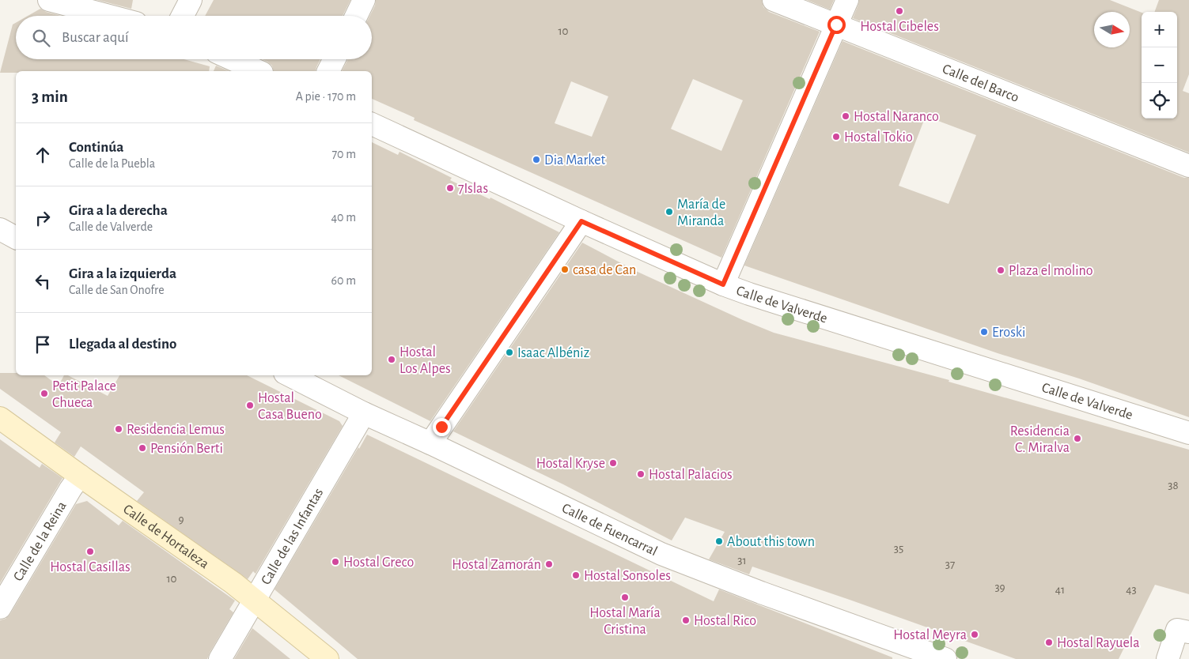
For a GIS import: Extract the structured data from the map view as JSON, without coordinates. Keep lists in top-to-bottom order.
{
  "streets": {
    "street": [
      "Calle del Barco",
      "Calle de Valverde",
      "Calle de Fuencarral",
      "Calle de Hortaleza",
      "Calle de las Infantas",
      "Calle de la Reina"
    ]
  },
  "crossings": [
    ["Calle de Fuencarral", "Calle de las Infantas"],
    ["Calle de Hortaleza", "Calle de las Infantas"],
    ["Calle de Hortaleza", "Calle de la Reina"]
  ],
  "places": [
    "Hostal Cibeles",
    "Hostal Naranco",
    "Hostal Tokio",
    "Dia Market",
    "7Islas",
    "María de Miranda",
    "casa de Can",
    "Plaza el molino",
    "Eroski",
    "Isaac Albéniz",
    "Hostal Los Alpes",
    "Petit Palace Chueca",
    "Hostal Casa Bueno",
    "Residencia Lemus",
    "Residencia C. Miralva",
    "Pensión Berti",
    "Hostal Kryse",
    "Hostal Palacios",
    "About this town",
    "Hostal Casillas",
    "Hostal Greco",
    "Hostal Zamorán",
    "Hostal Sonsoles",
    "Hostal María Cristina",
    "Hostal Rico",
    "Hostal Meyra",
    "Hostal Rayuela"
  ],
  "house_numbers": [
    "10",
    "38",
    "9",
    "35",
    "31",
    "37",
    "10",
    "39",
    "41",
    "43"
  ],
  "north": "right",
  "page": {
    "map_buttons": ["+", "−"],
    "search": "Buscar aquí",
    "heading": ["3 min", "A pie · 170 m"],
    "list": [
      ["Continúa", "Calle de la Puebla", "70 m"],
      ["Gira a la derecha", "Calle de Valverde", "40 m"],
      ["Gira a la izquierda", "Calle de San Onofre", "60 m"],
      "Llegada al destino"
    ]
  }
}
